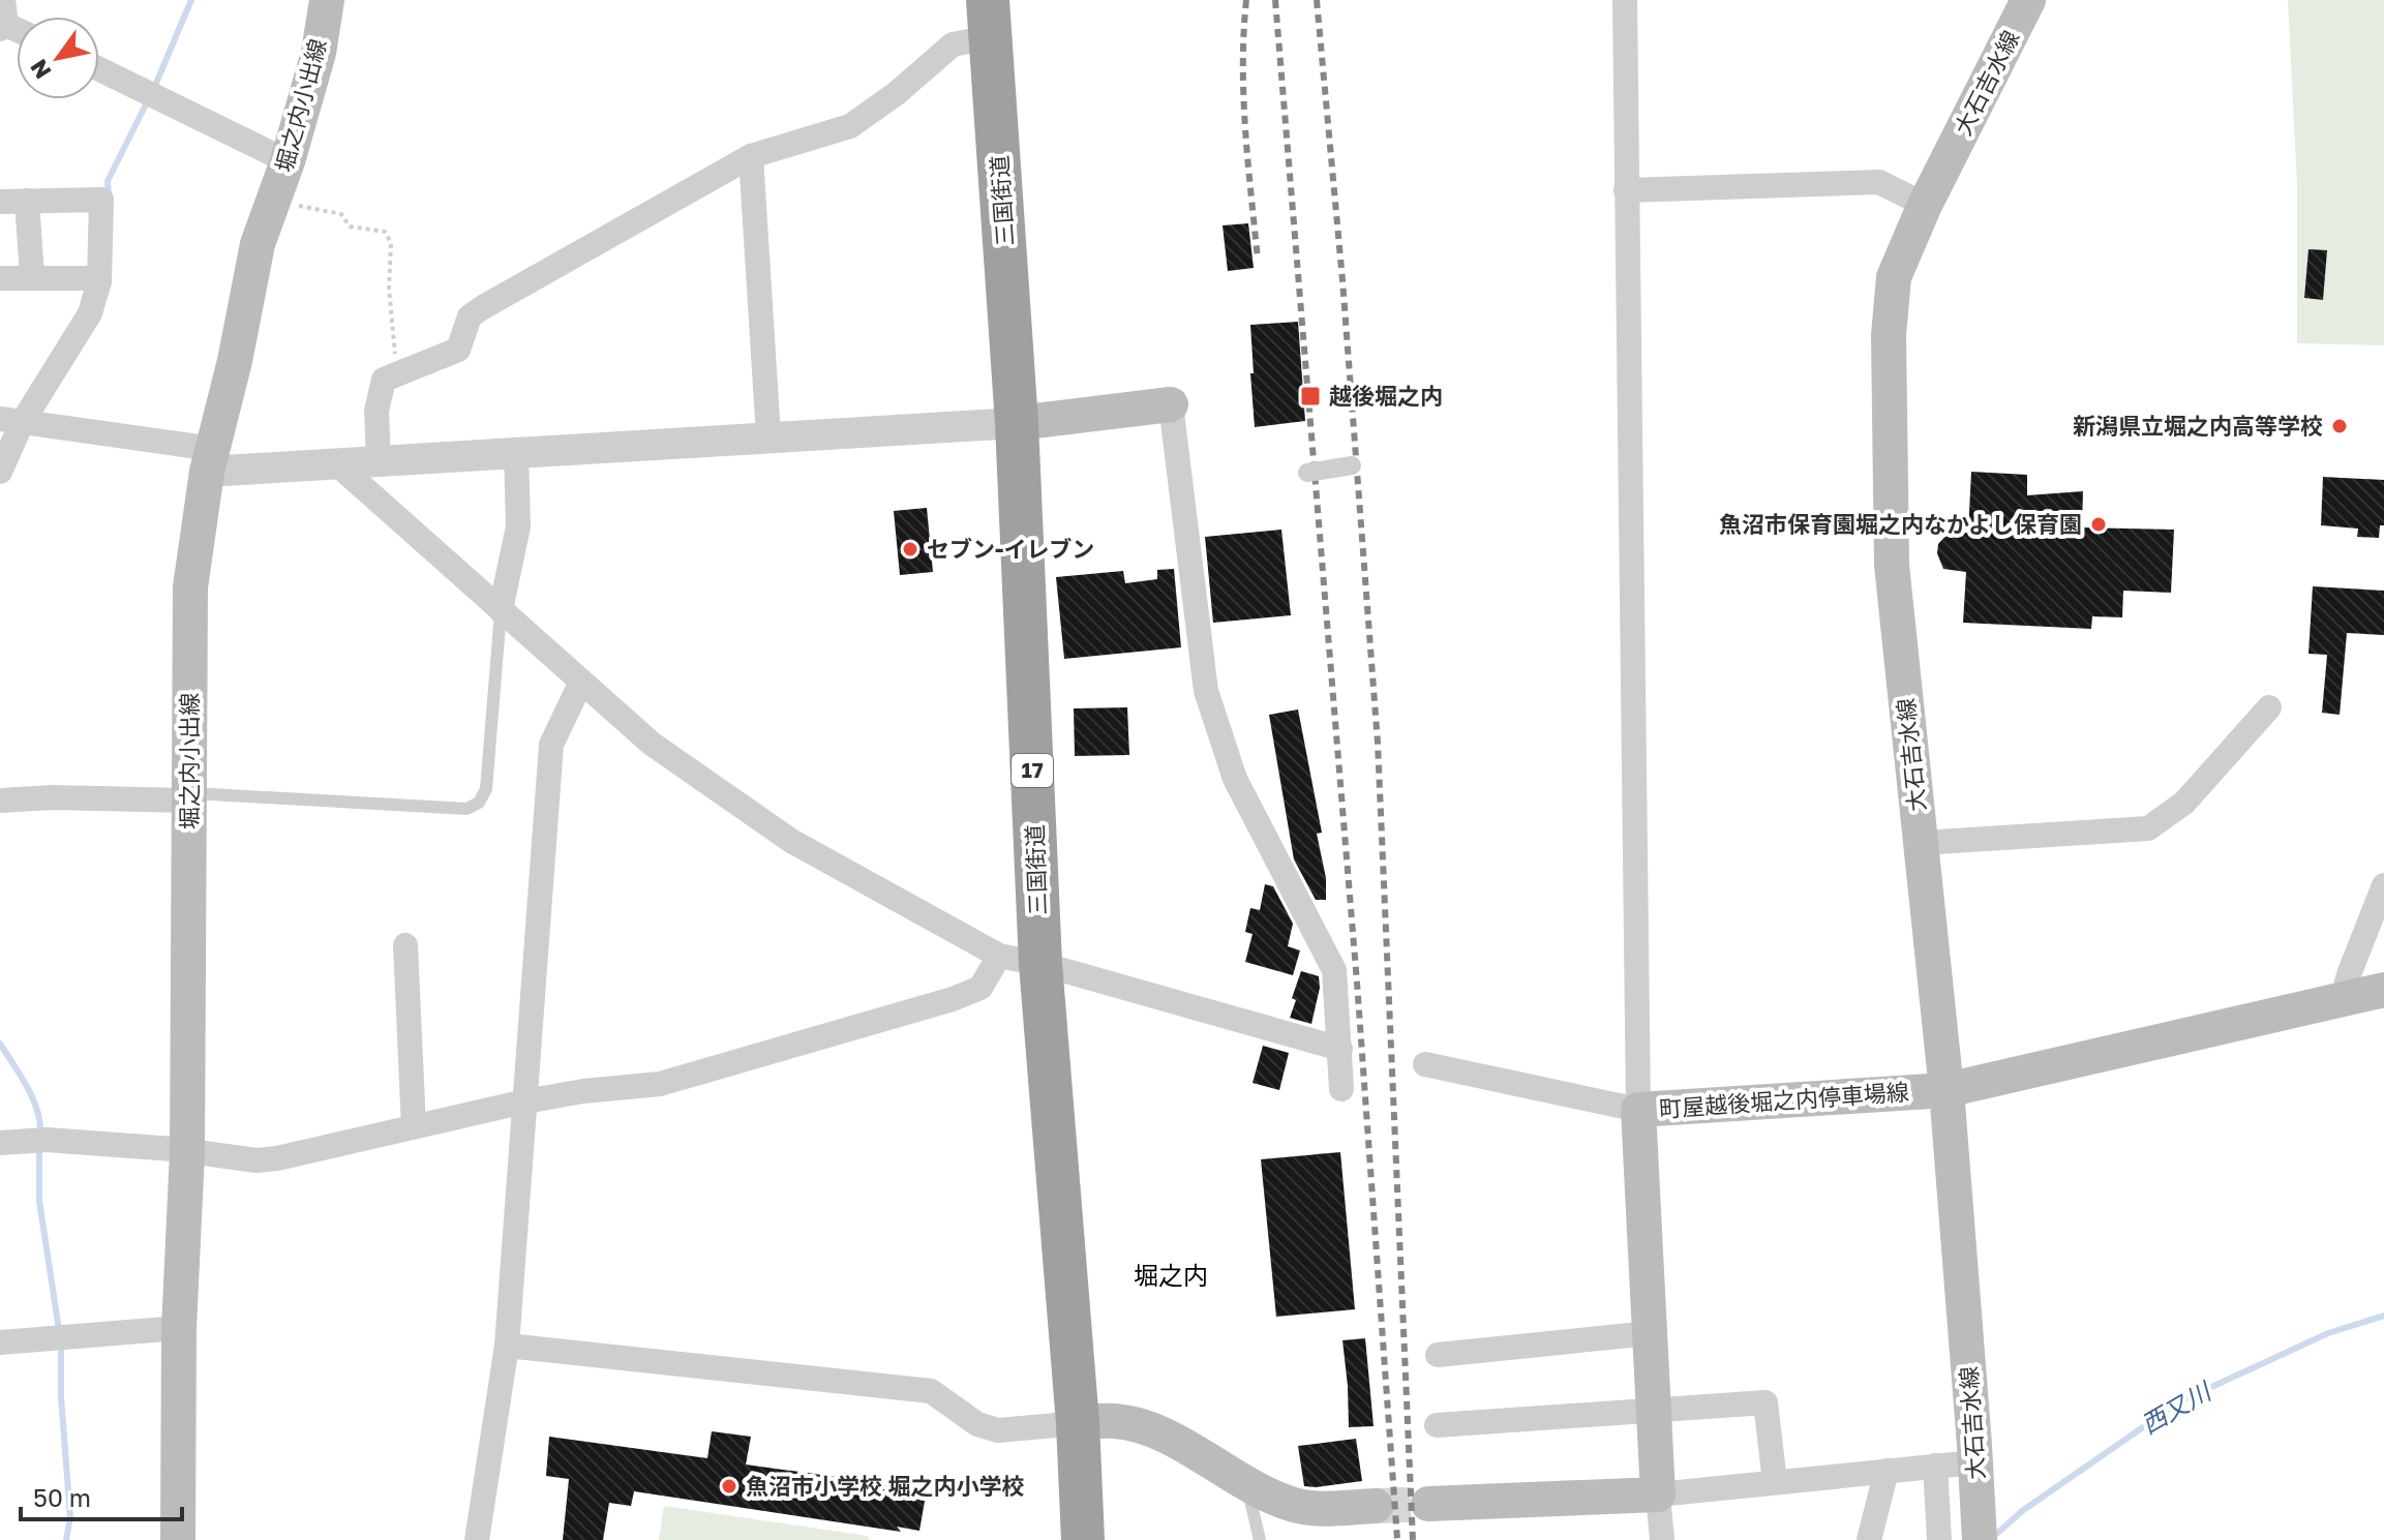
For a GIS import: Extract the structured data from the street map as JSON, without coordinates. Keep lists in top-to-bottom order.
{
  "streets": {
    "highway": ["三国街道", "17"],
    "main road": ["大石吉水線", "堀之内小出線", "町屋越後堀之内停車場線"]
  },
  "crossings": [
    ["大石吉水線", "町屋越後堀之内停車場線"]
  ],
  "districts": ["堀之内"],
  "water": ["西又川"],
  "places": {
    "transit": ["越後堀之内"],
    "other": [
      "新潟県立堀之内高等学校",
      "魚沼市保育園堀之内なかよし保育園",
      "セブン-イレブン",
      "魚沼市小学校 堀之内小学校"
    ]
  },
  "scale_bar": "50 m",
  "north": "bottom left"
}
